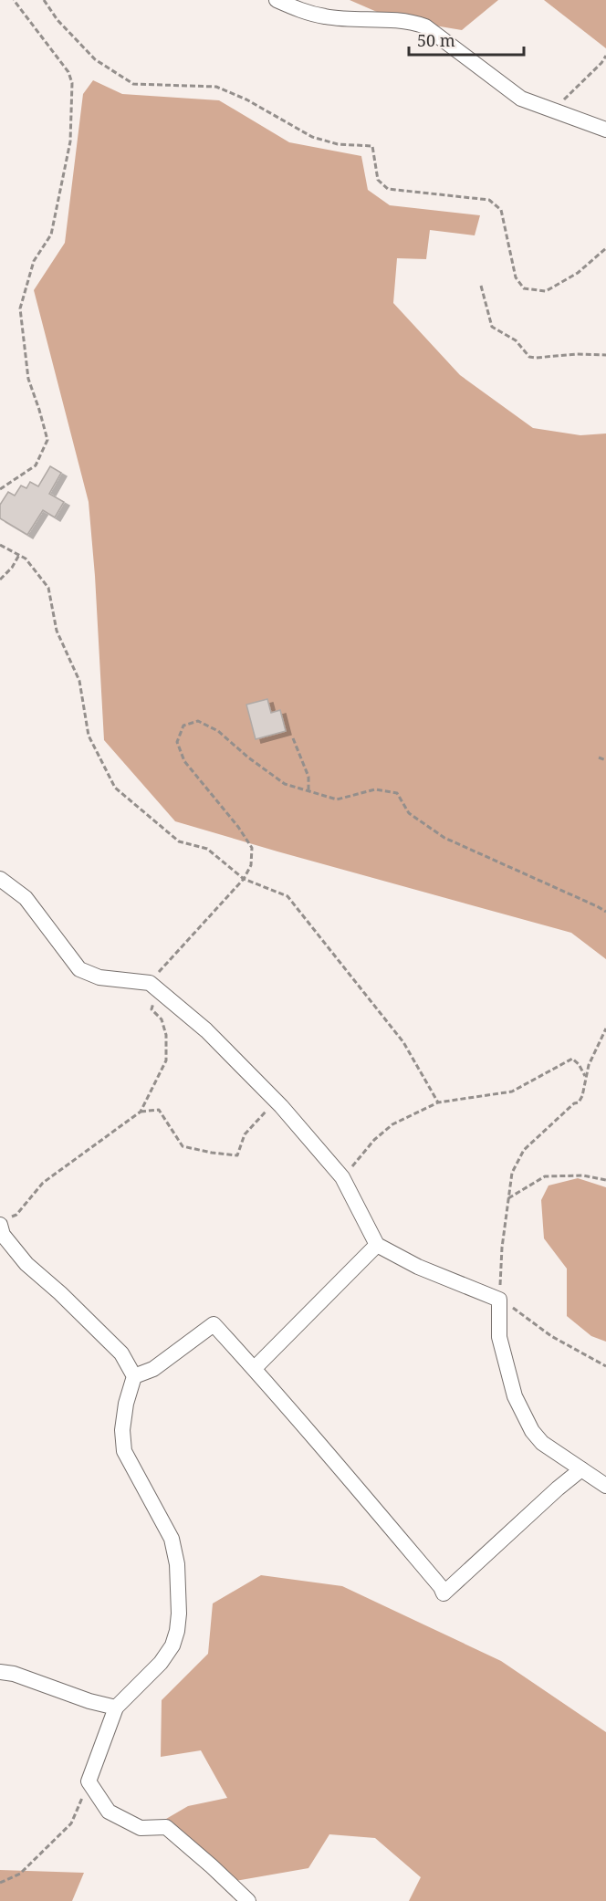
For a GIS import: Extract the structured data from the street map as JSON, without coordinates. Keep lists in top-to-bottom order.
{
  "scale_bar": "50 m"
}
